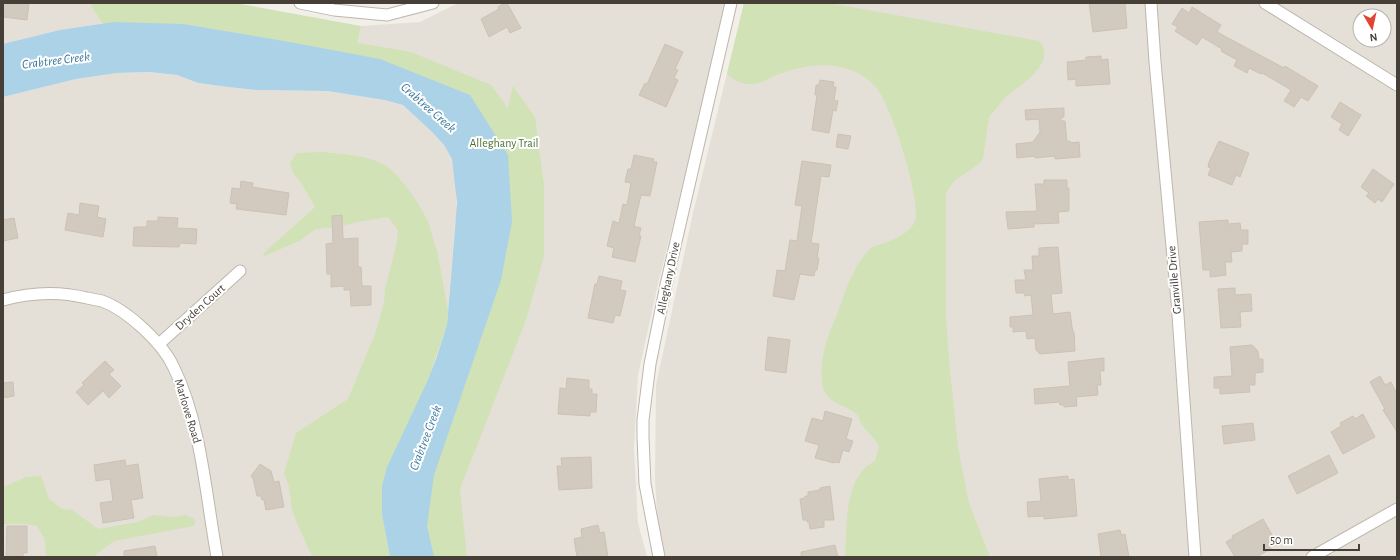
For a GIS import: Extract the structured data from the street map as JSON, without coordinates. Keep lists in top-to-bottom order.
{
  "streets": {
    "street": [
      "Alleghany Drive",
      "Granville Drive",
      "Dryden Court",
      "Marlowe Road"
    ]
  },
  "crossings": [
    ["Dryden Court", "Marlowe Road"]
  ],
  "water": ["Crabtree Creek"],
  "parks": ["Alleghany Trail"],
  "scale_bar": "50 m",
  "north": "bottom"
}
